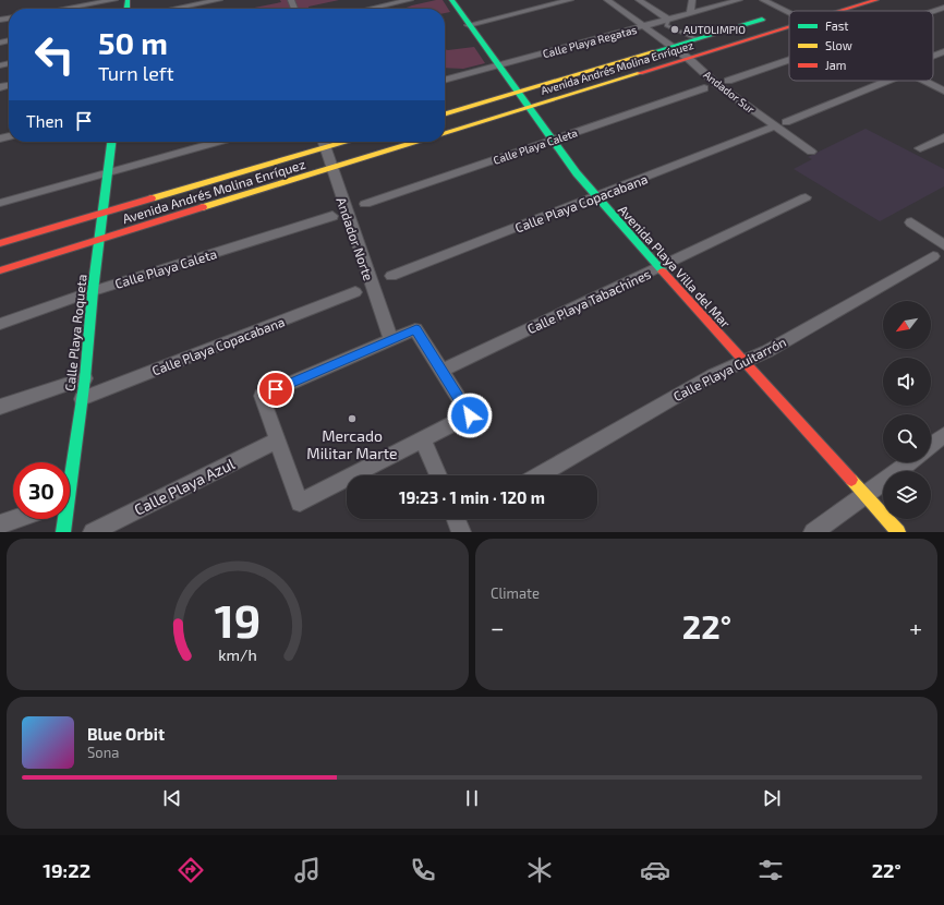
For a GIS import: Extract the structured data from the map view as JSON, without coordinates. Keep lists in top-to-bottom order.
{
  "streets": {
    "main road": ["Avenida Andrés Molina Enríquez", "Avenida Playa Villa del Mar", "Calle Playa Roqueta"],
    "street": [
      "Calle Playa Regatas",
      "Andador Sur",
      "Calle Playa Caleta",
      "Calle Playa Copacabana",
      "Andador Norte",
      "Calle Playa Tabachines",
      "Calle Playa Guitarrón",
      "Calle Playa Azul"
    ]
  },
  "crossings": [
    ["Calle Playa Regatas", "Andador Sur"],
    ["Calle Playa Regatas", "Avenida Playa Villa del Mar"],
    ["Avenida Andrés Molina Enríquez", "Andador Sur"],
    ["Avenida Andrés Molina Enríquez", "Andador Norte"],
    ["Avenida Andrés Molina Enríquez", "Avenida Playa Villa del Mar"],
    ["Avenida Andrés Molina Enríquez", "Calle Playa Roqueta"],
    ["Calle Playa Caleta", "Avenida Playa Villa del Mar"],
    ["Calle Playa Caleta", "Calle Playa Roqueta"],
    ["Calle Playa Copacabana", "Avenida Playa Villa del Mar"],
    ["Calle Playa Copacabana", "Calle Playa Roqueta"],
    ["Avenida Playa Villa del Mar", "Calle Playa Tabachines"],
    ["Avenida Playa Villa del Mar", "Calle Playa Guitarrón"]
  ],
  "places": ["AUTOLIMPIO", "Mercado Militar Marte"],
  "legend": ["Fast", "Slow", "Jam"],
  "north": "bottom left",
  "page": {
    "turn": ["50 m", "Turn left"],
    "then": "Then",
    "limit": "30",
    "trip": "19:23 · 1 min · 120 m",
    "tile": "Climate",
    "heat": ["−", "22°", "+"],
    "song": ["Blue Orbit", "Sona"],
    "tabs": ["19:22", "22°"],
    "gauge": ["19", "km/h"]
  }
}
